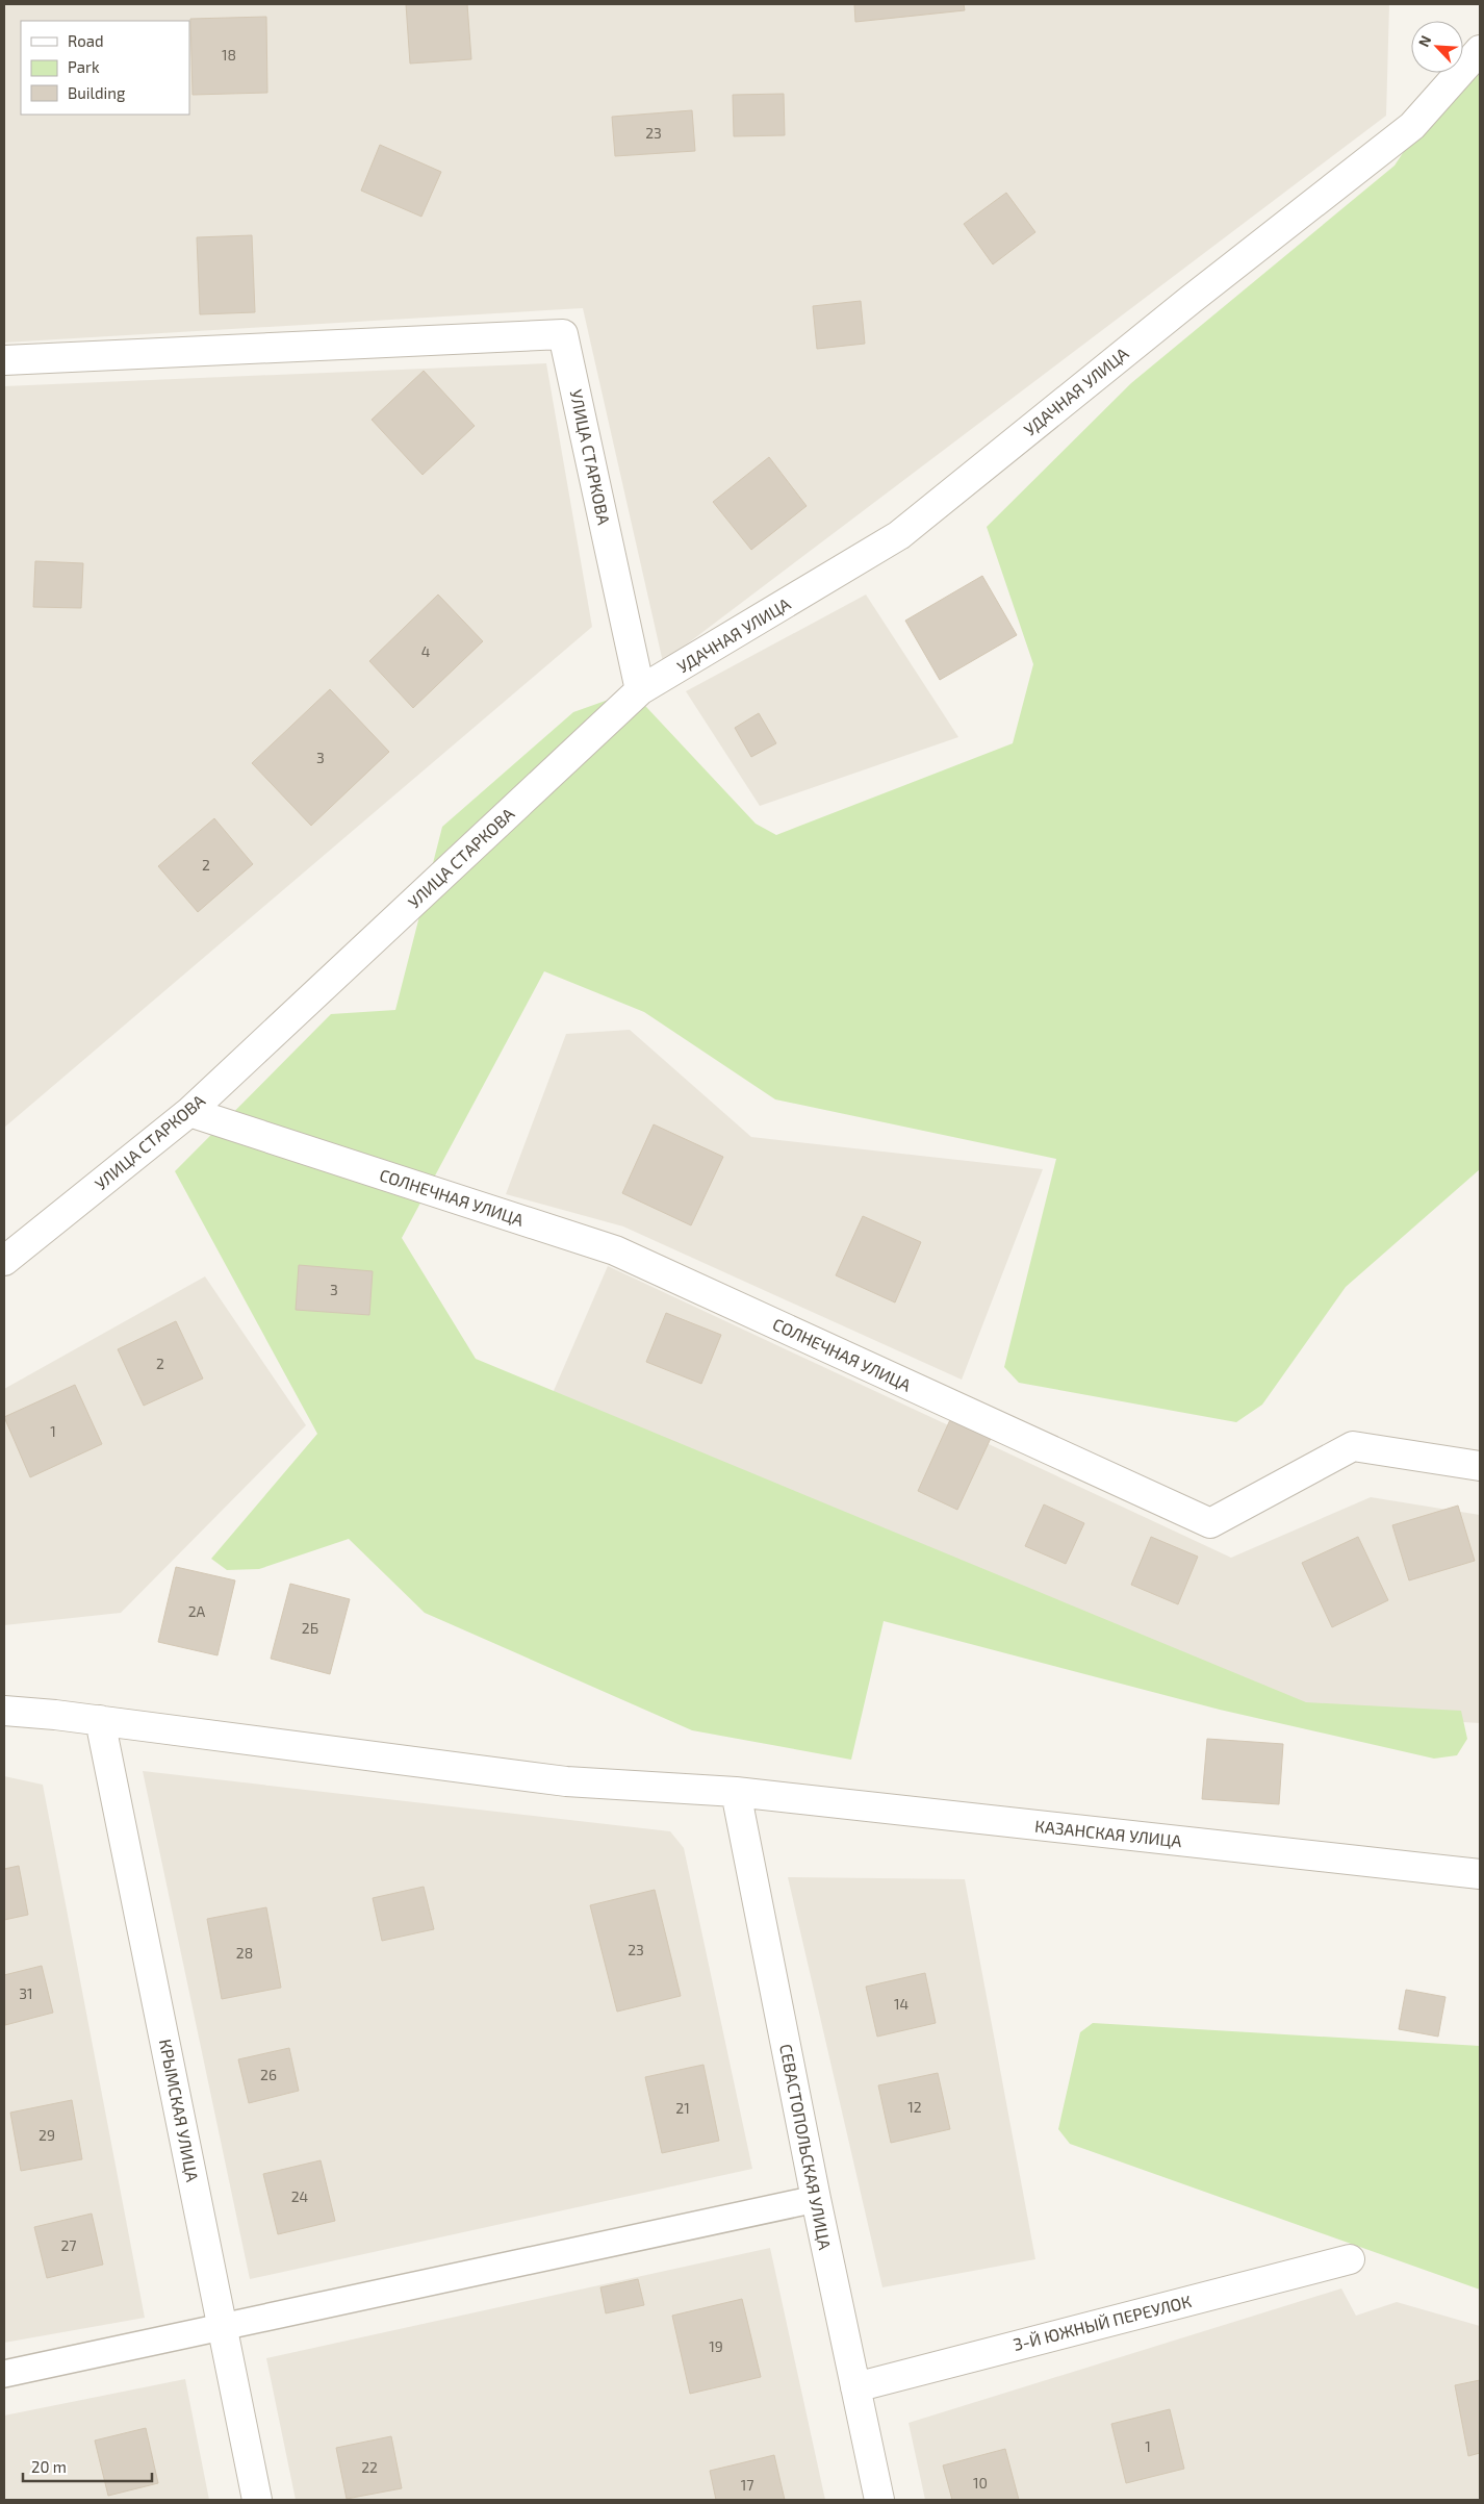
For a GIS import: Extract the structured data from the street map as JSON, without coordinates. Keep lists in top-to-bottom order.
{
  "streets": {
    "street": [
      "УДАЧНАЯ УЛИЦА",
      "УЛИЦА СТАРКОВА",
      "СОЛНЕЧНАЯ УЛИЦА",
      "КАЗАНСКАЯ УЛИЦА",
      "КРЫМСКАЯ УЛИЦА",
      "СЕВАСТОПОЛЬСКАЯ УЛИЦА",
      "3-Й ЮЖНЫЙ ПЕРЕУЛОК"
    ]
  },
  "crossings": [
    ["УДАЧНАЯ УЛИЦА", "УЛИЦА СТАРКОВА"],
    ["УЛИЦА СТАРКОВА", "СОЛНЕЧНАЯ УЛИЦА"],
    ["КАЗАНСКАЯ УЛИЦА", "КРЫМСКАЯ УЛИЦА"],
    ["КАЗАНСКАЯ УЛИЦА", "СЕВАСТОПОЛЬСКАЯ УЛИЦА"],
    ["СЕВАСТОПОЛЬСКАЯ УЛИЦА", "3-Й ЮЖНЫЙ ПЕРЕУЛОК"]
  ],
  "house_numbers": [
    "18",
    "23",
    "4",
    "3",
    "2",
    "3",
    "2",
    "1",
    "2А",
    "2Б",
    "23",
    "28",
    "31",
    "14",
    "26",
    "12",
    "21",
    "29",
    "24",
    "27",
    "19",
    "1",
    "22",
    "10",
    "17"
  ],
  "legend": ["Road", "Park", "Building"],
  "scale_bar": "20 m",
  "north": "top left"
}
